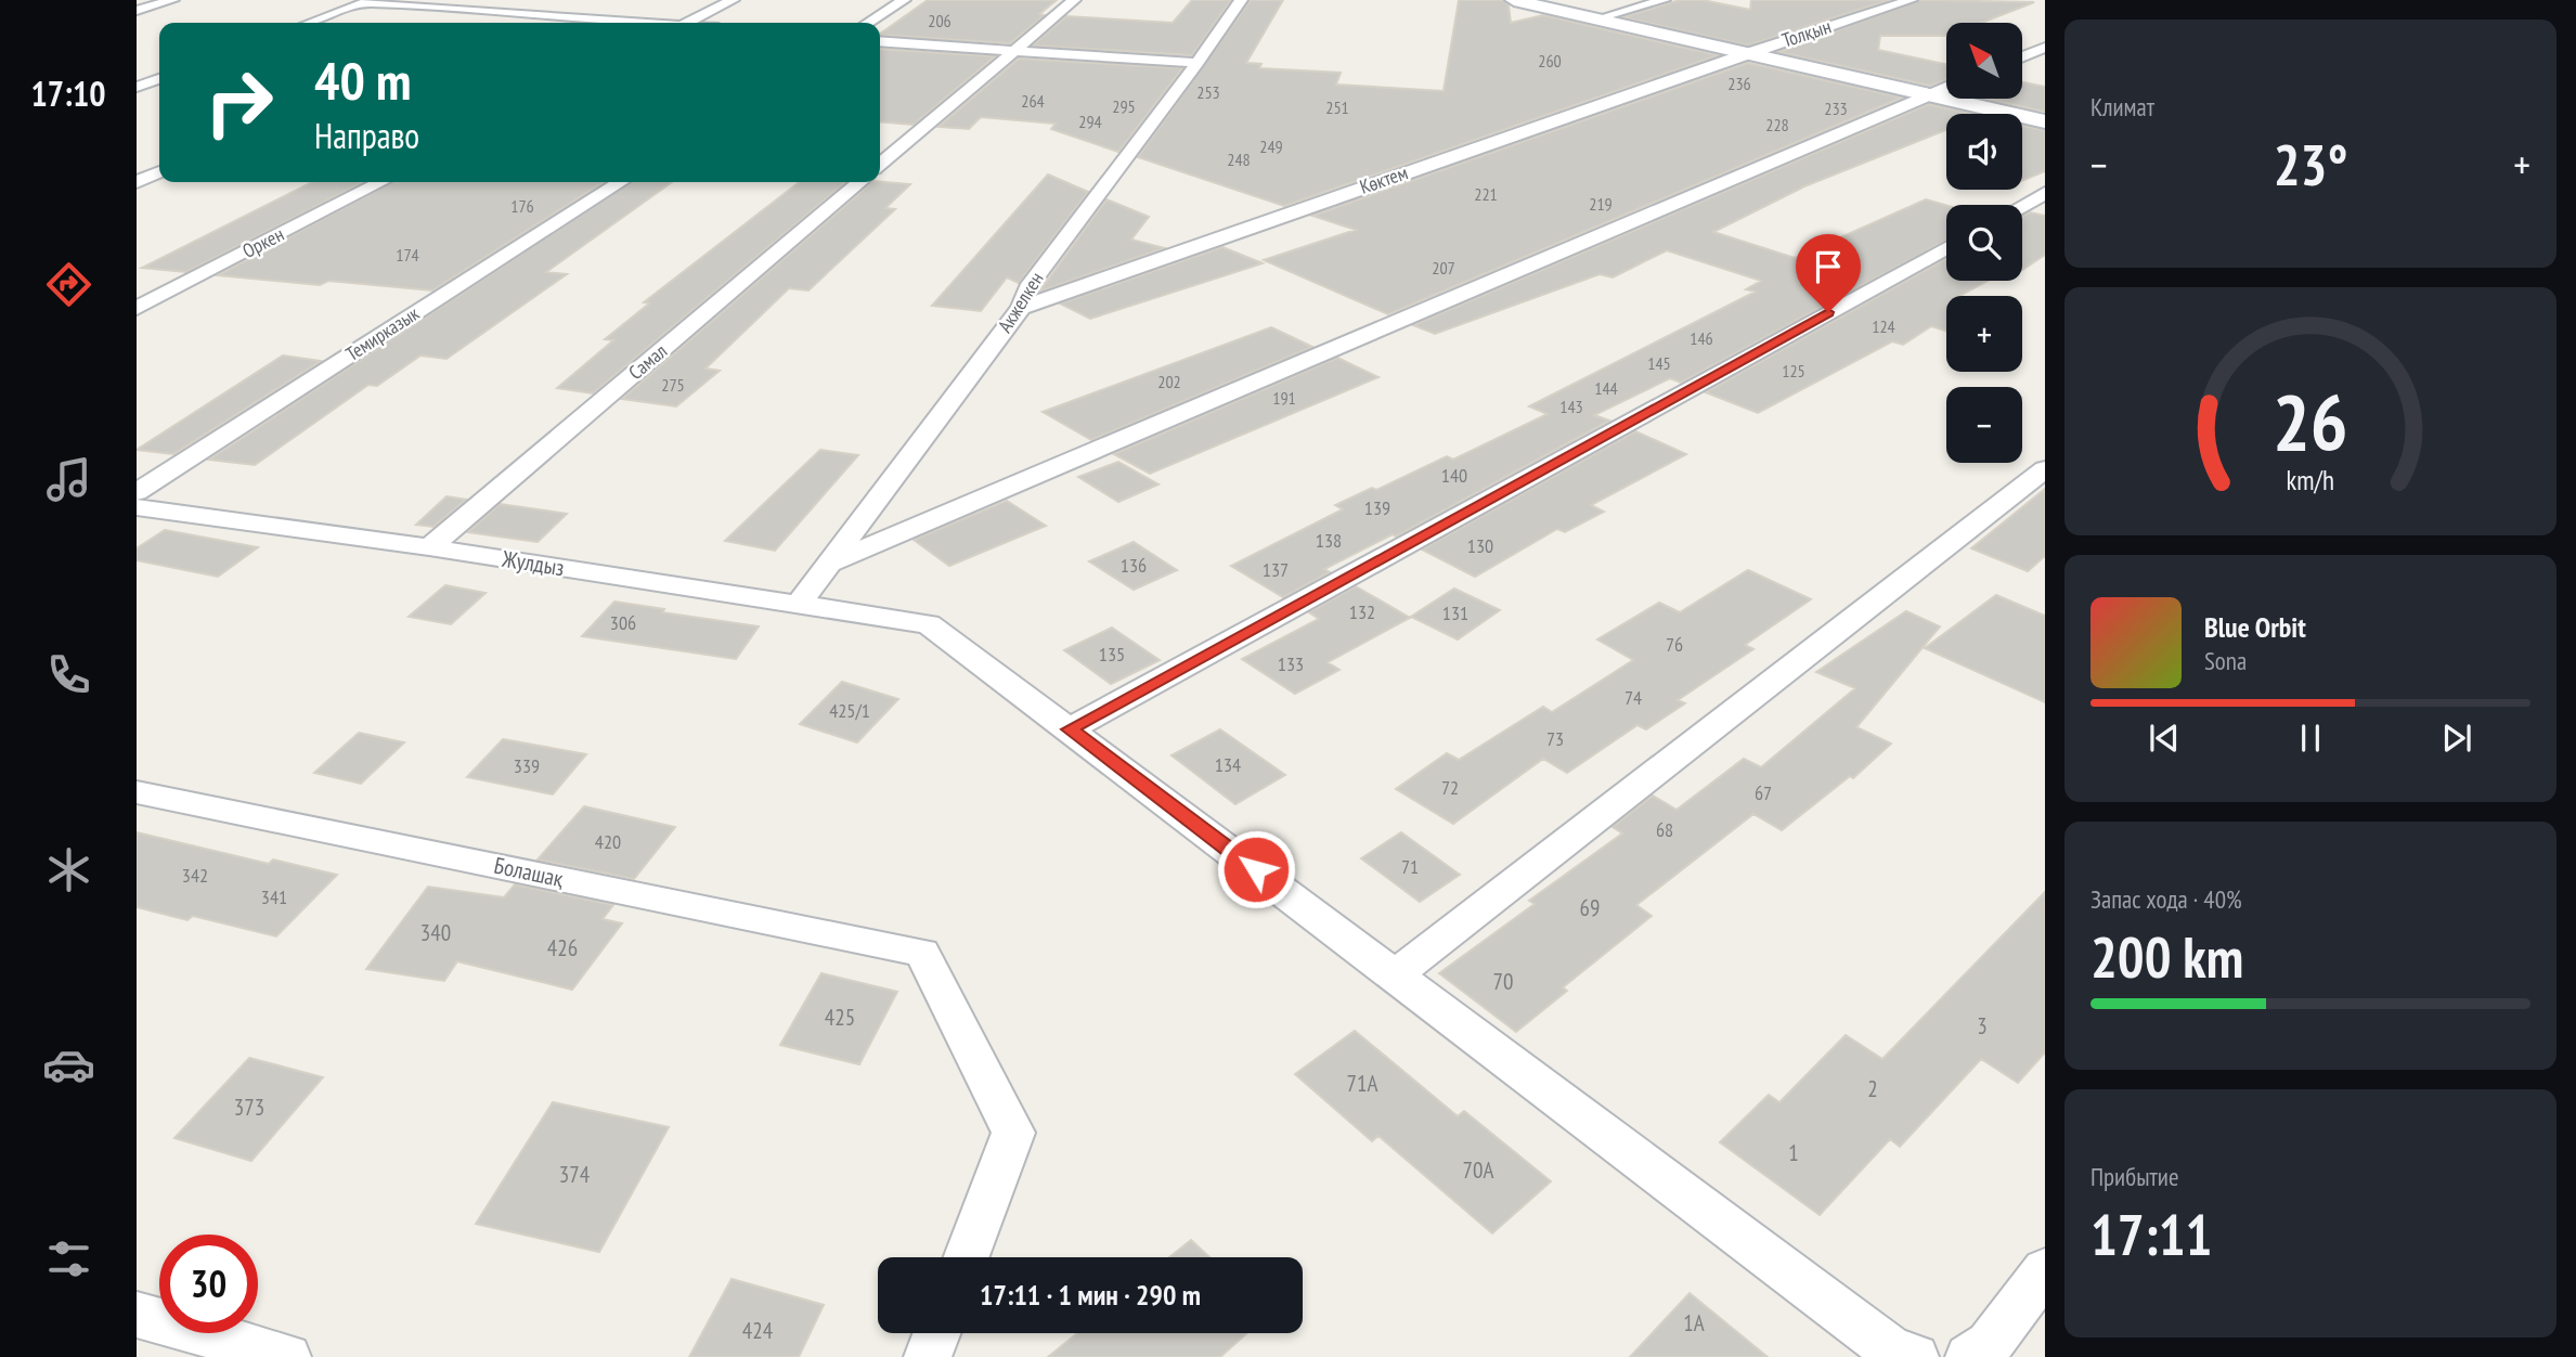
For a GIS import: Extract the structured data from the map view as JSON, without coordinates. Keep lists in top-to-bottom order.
{
  "streets": {
    "street": [
      "Толқын",
      "Көктем",
      "Оркен",
      "Акжелкен",
      "Темирказык",
      "Самал",
      "Жулдыз",
      "Болашақ"
    ]
  },
  "crossings": [
    ["Толқын", "Көктем"],
    ["Көктем", "Акжелкен"],
    ["Акжелкен", "Жулдыз"],
    ["Самал", "Жулдыз"]
  ],
  "house_numbers": [
    "206",
    "260",
    "236",
    "253",
    "264",
    "295",
    "251",
    "233",
    "294",
    "228",
    "249",
    "248",
    "221",
    "219",
    "176",
    "174",
    "207",
    "124",
    "146",
    "145",
    "125",
    "202",
    "275",
    "144",
    "191",
    "143",
    "140",
    "139",
    "138",
    "130",
    "136",
    "137",
    "132",
    "131",
    "306",
    "76",
    "135",
    "133",
    "74",
    "425/1",
    "73",
    "134",
    "339",
    "72",
    "67",
    "68",
    "420",
    "71",
    "342",
    "341",
    "69",
    "340",
    "426",
    "70",
    "425",
    "3",
    "71А",
    "2",
    "373",
    "1",
    "70А",
    "374",
    "1А",
    "424"
  ],
  "north": "top left",
  "page": {
    "tabs": "17:10",
    "tile": [
      "Климат",
      ["Запас хода · 40%", "200 km"],
      ["Прибытие", "17:11"]
    ],
    "map_buttons": ["+", "−"],
    "turn": ["40 m", "Направо"],
    "heat": ["−", "23°", "+"],
    "song": ["Blue Orbit", "Sona"],
    "limit": "30",
    "trip": "17:11 · 1 мин · 290 m",
    "gauge": ["26", "km/h"]
  }
}
